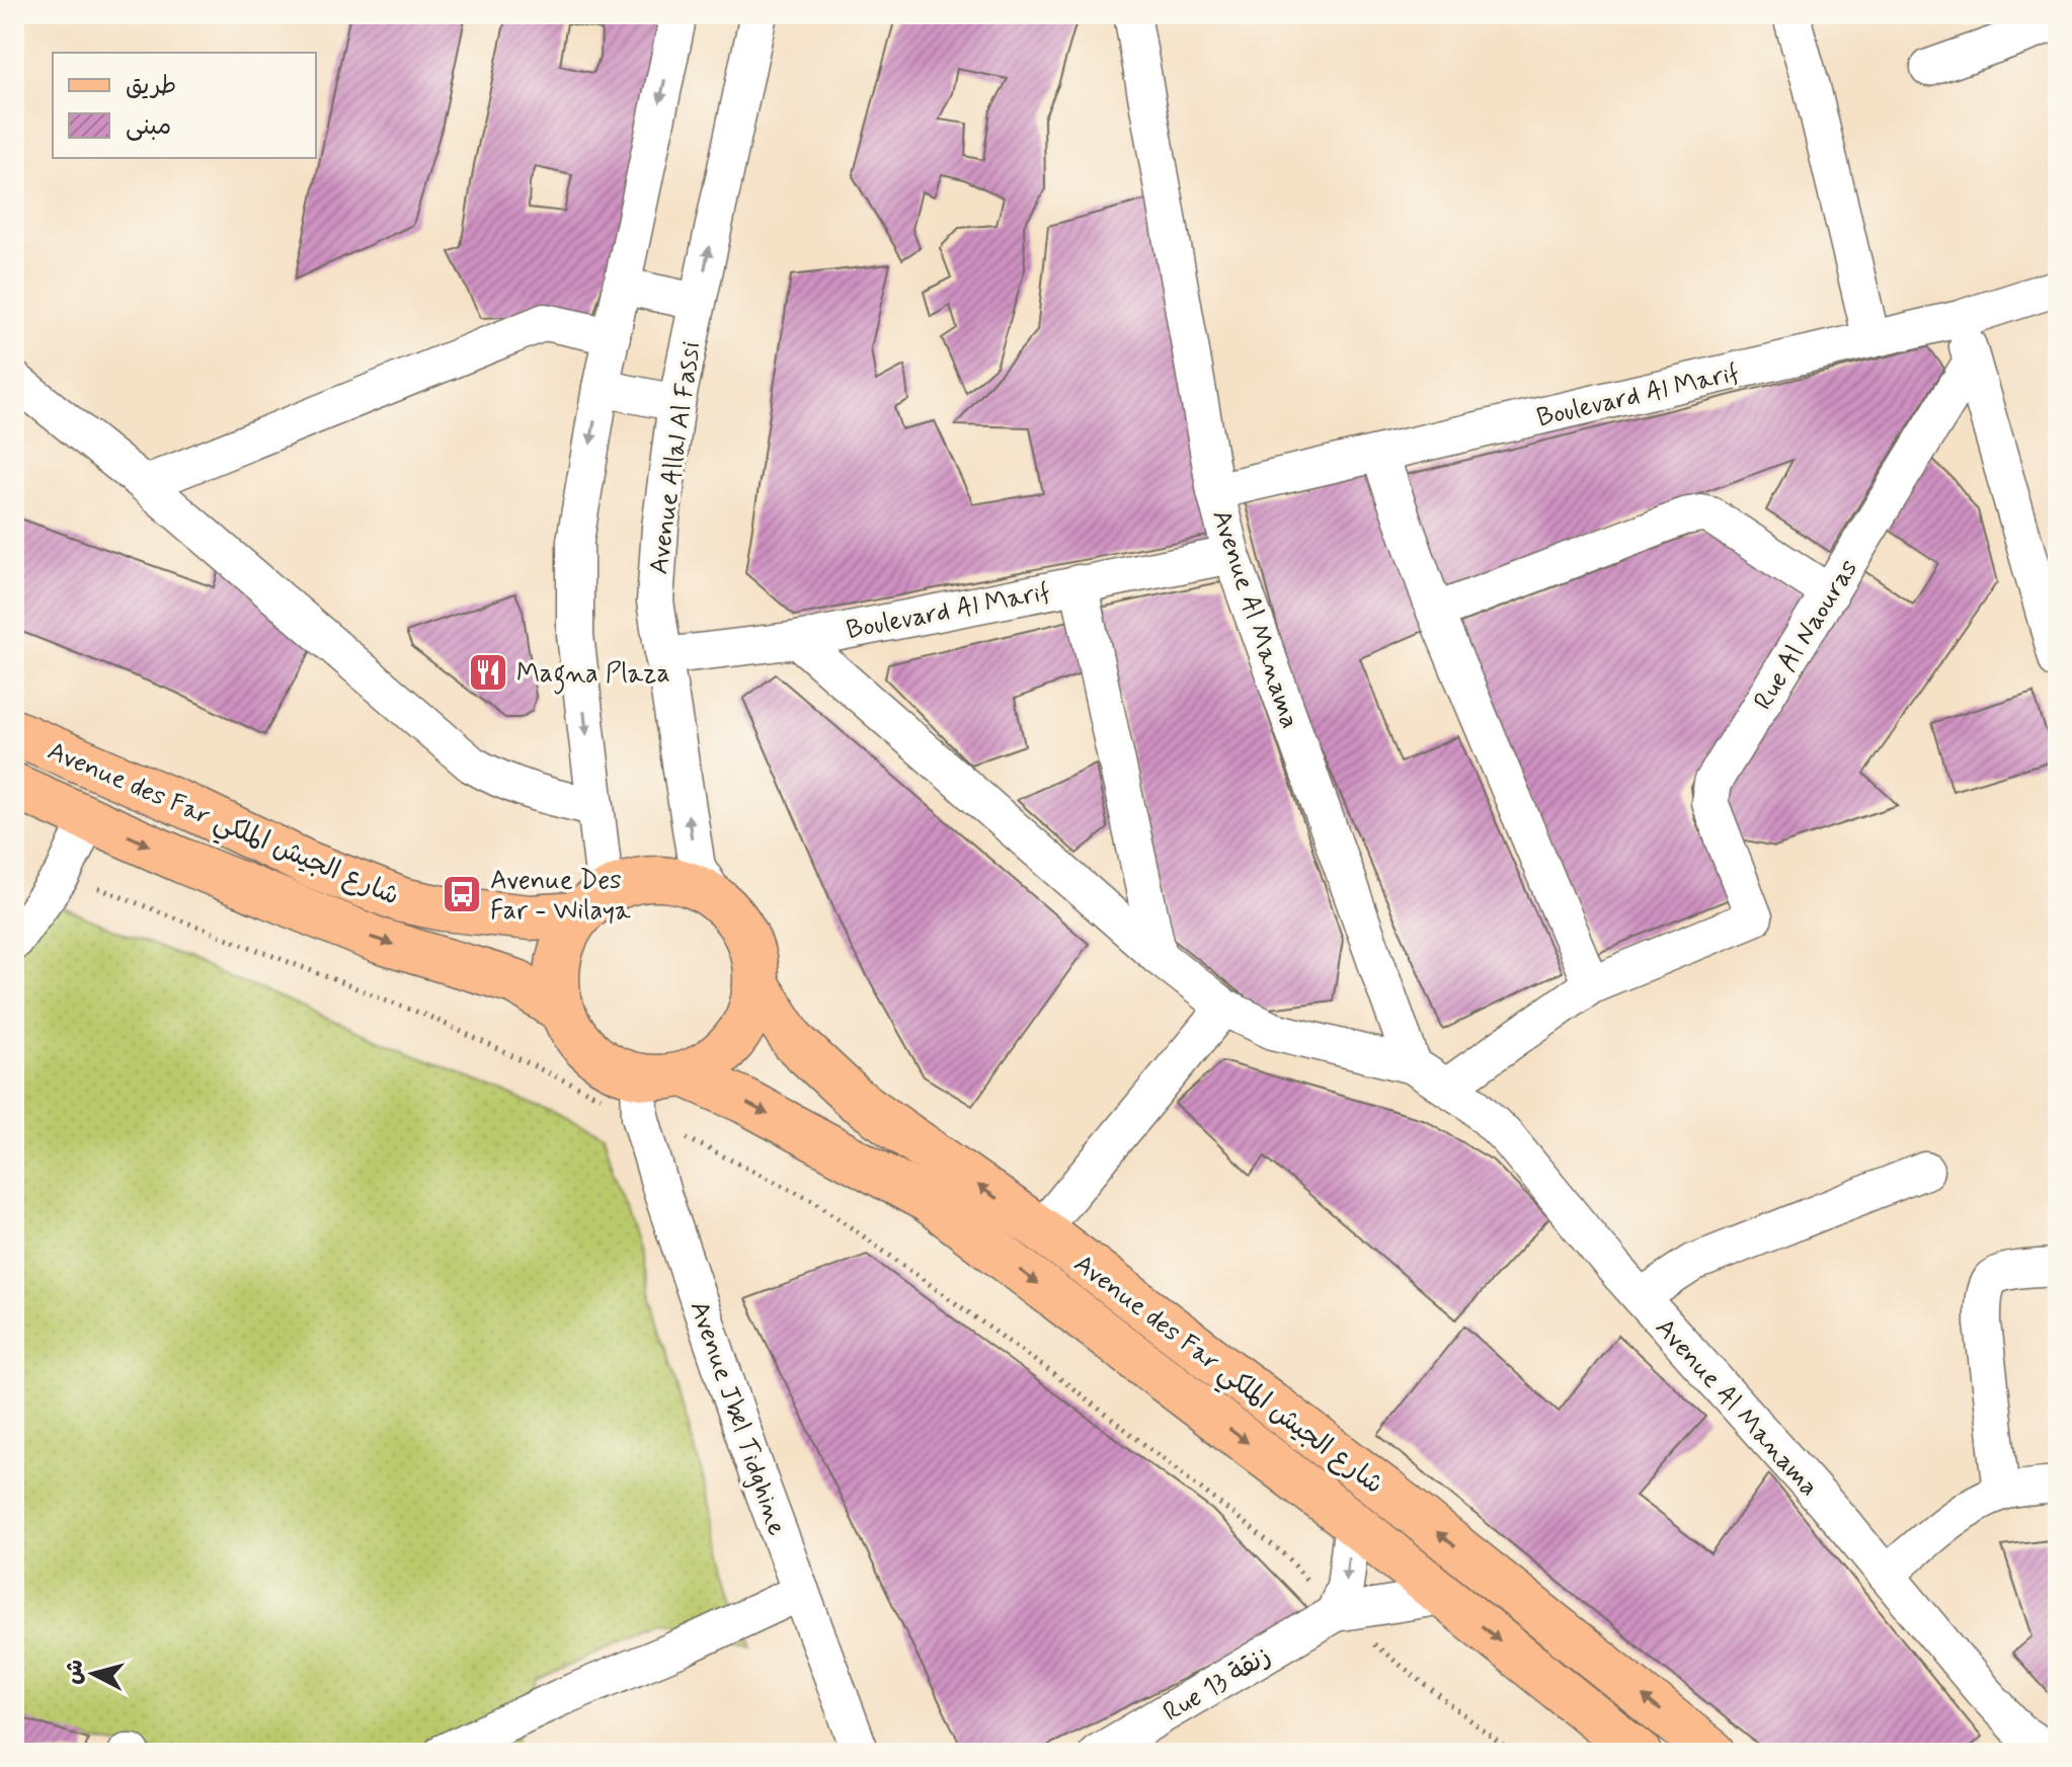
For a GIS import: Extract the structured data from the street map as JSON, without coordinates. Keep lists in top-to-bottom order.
{
  "streets": {
    "main road": ["Avenue des Far شارع الجيش الملكي"],
    "street": [
      "Boulevard Al Marif",
      "Avenue Allal Al Fassi",
      "Avenue Al Manama",
      "Rue Al Naouras",
      "Avenue Jbel Tidghine",
      "Rue 13 زنقة"
    ]
  },
  "crossings": [
    ["Boulevard Al Marif", "Avenue Allal Al Fassi"],
    ["Boulevard Al Marif", "Avenue Al Manama"],
    ["Avenue Allal Al Fassi", "Avenue des Far شارع الجيش الملكي"],
    ["Avenue Allal Al Fassi", "Avenue Jbel Tidghine"],
    ["Avenue des Far شارع الجيش الملكي", "Avenue Jbel Tidghine"],
    ["Avenue des Far شارع الجيش الملكي", "Rue 13 زنقة"]
  ],
  "places": {
    "restaurant": ["Magna Plaza"],
    "bus stop": ["Avenue Des Far - Wilaya"]
  },
  "legend": ["طريق", "مبنى"],
  "north": "left"
}
